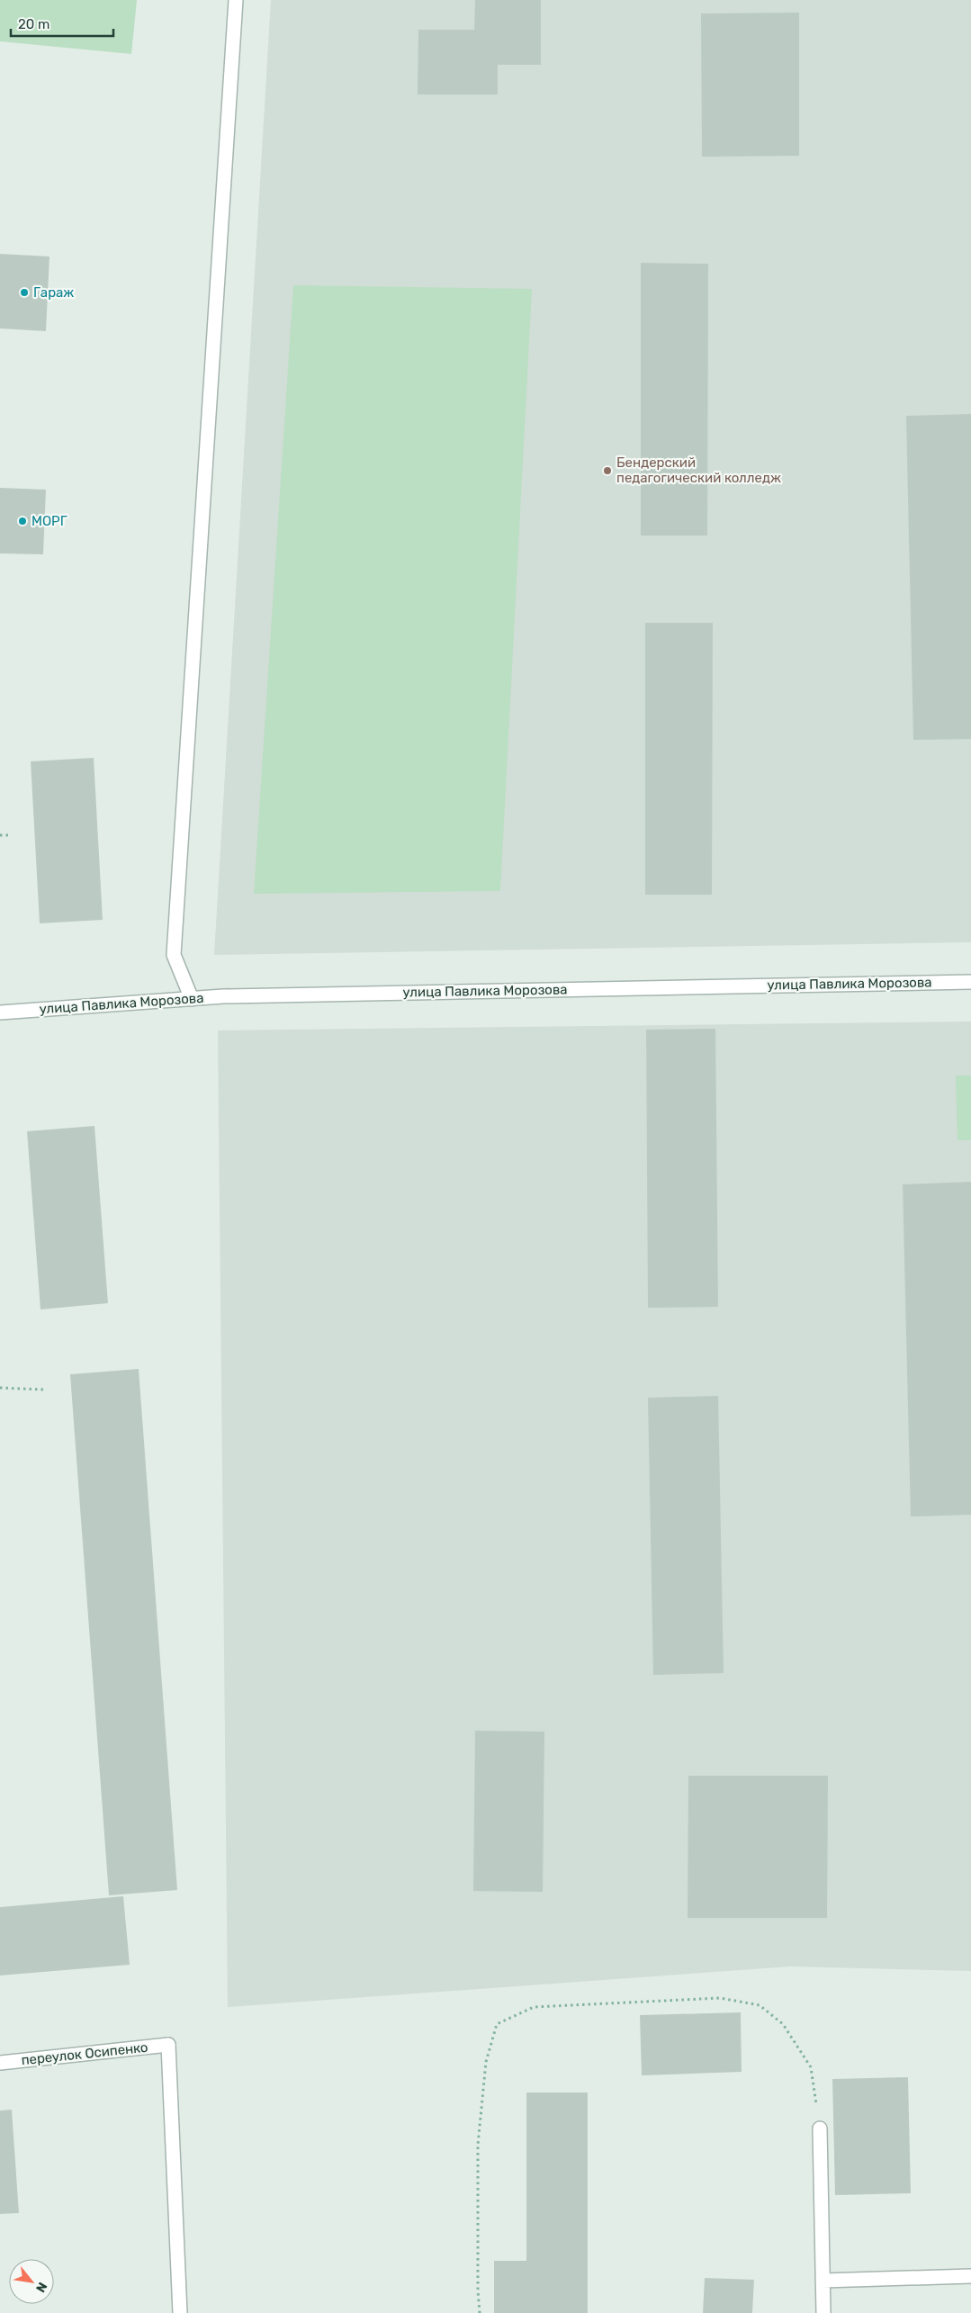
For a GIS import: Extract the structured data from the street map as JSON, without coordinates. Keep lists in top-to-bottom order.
{
  "streets": {
    "street": ["улица Павлика Морозова", "переулок Осипенко"]
  },
  "places": ["Гараж", "Бендерский педагогический колледж", "МОРГ"],
  "scale_bar": "20 m",
  "north": "bottom right"
}
